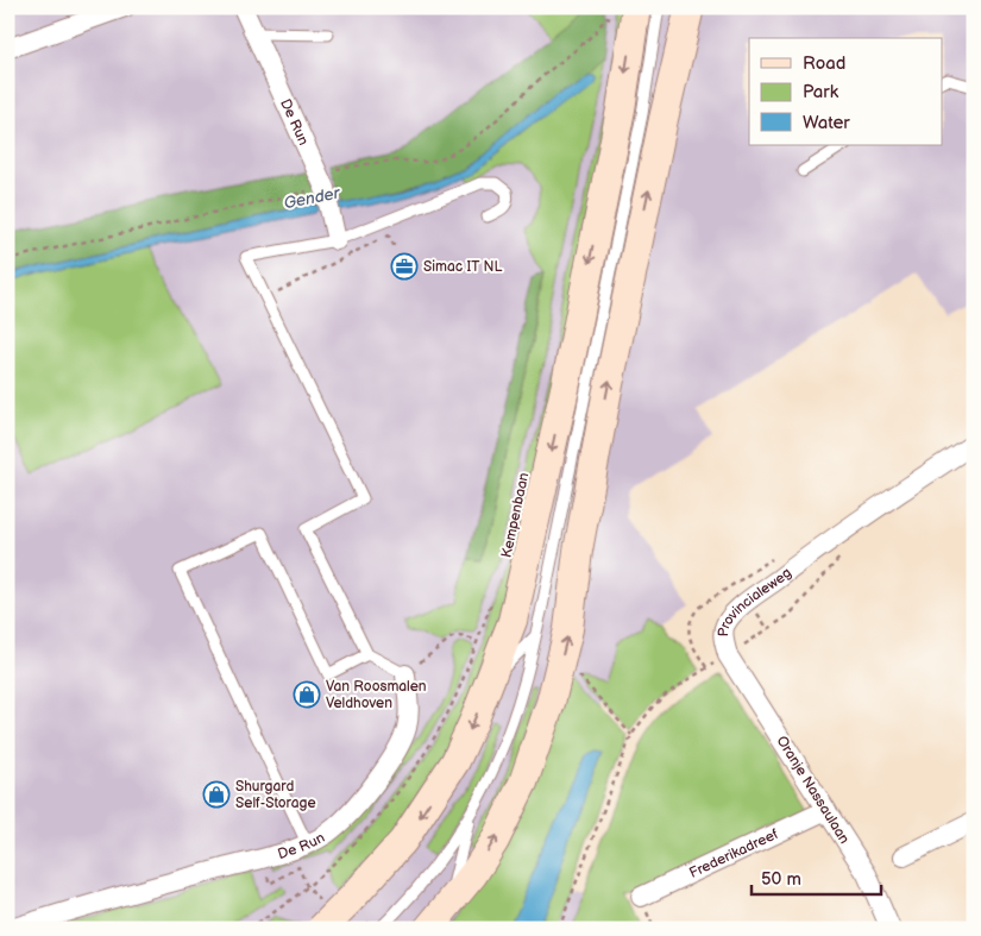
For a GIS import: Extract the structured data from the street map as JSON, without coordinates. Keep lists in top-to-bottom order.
{
  "streets": {
    "main road": ["Kempenbaan"],
    "street": [
      "De Run",
      "Provincialeweg",
      "Oranje Nassaulaan",
      "Frederikadreef"
    ]
  },
  "crossings": [
    ["Provincialeweg", "Oranje Nassaulaan"],
    ["Oranje Nassaulaan", "Frederikadreef"]
  ],
  "water": ["Gender"],
  "places": {
    "office": ["Simac IT NL"],
    "shop": ["Van Roosmalen Veldhoven", "Shurgard Self-Storage"]
  },
  "legend": ["Road", "Park", "Water"],
  "scale_bar": "50 m"
}
